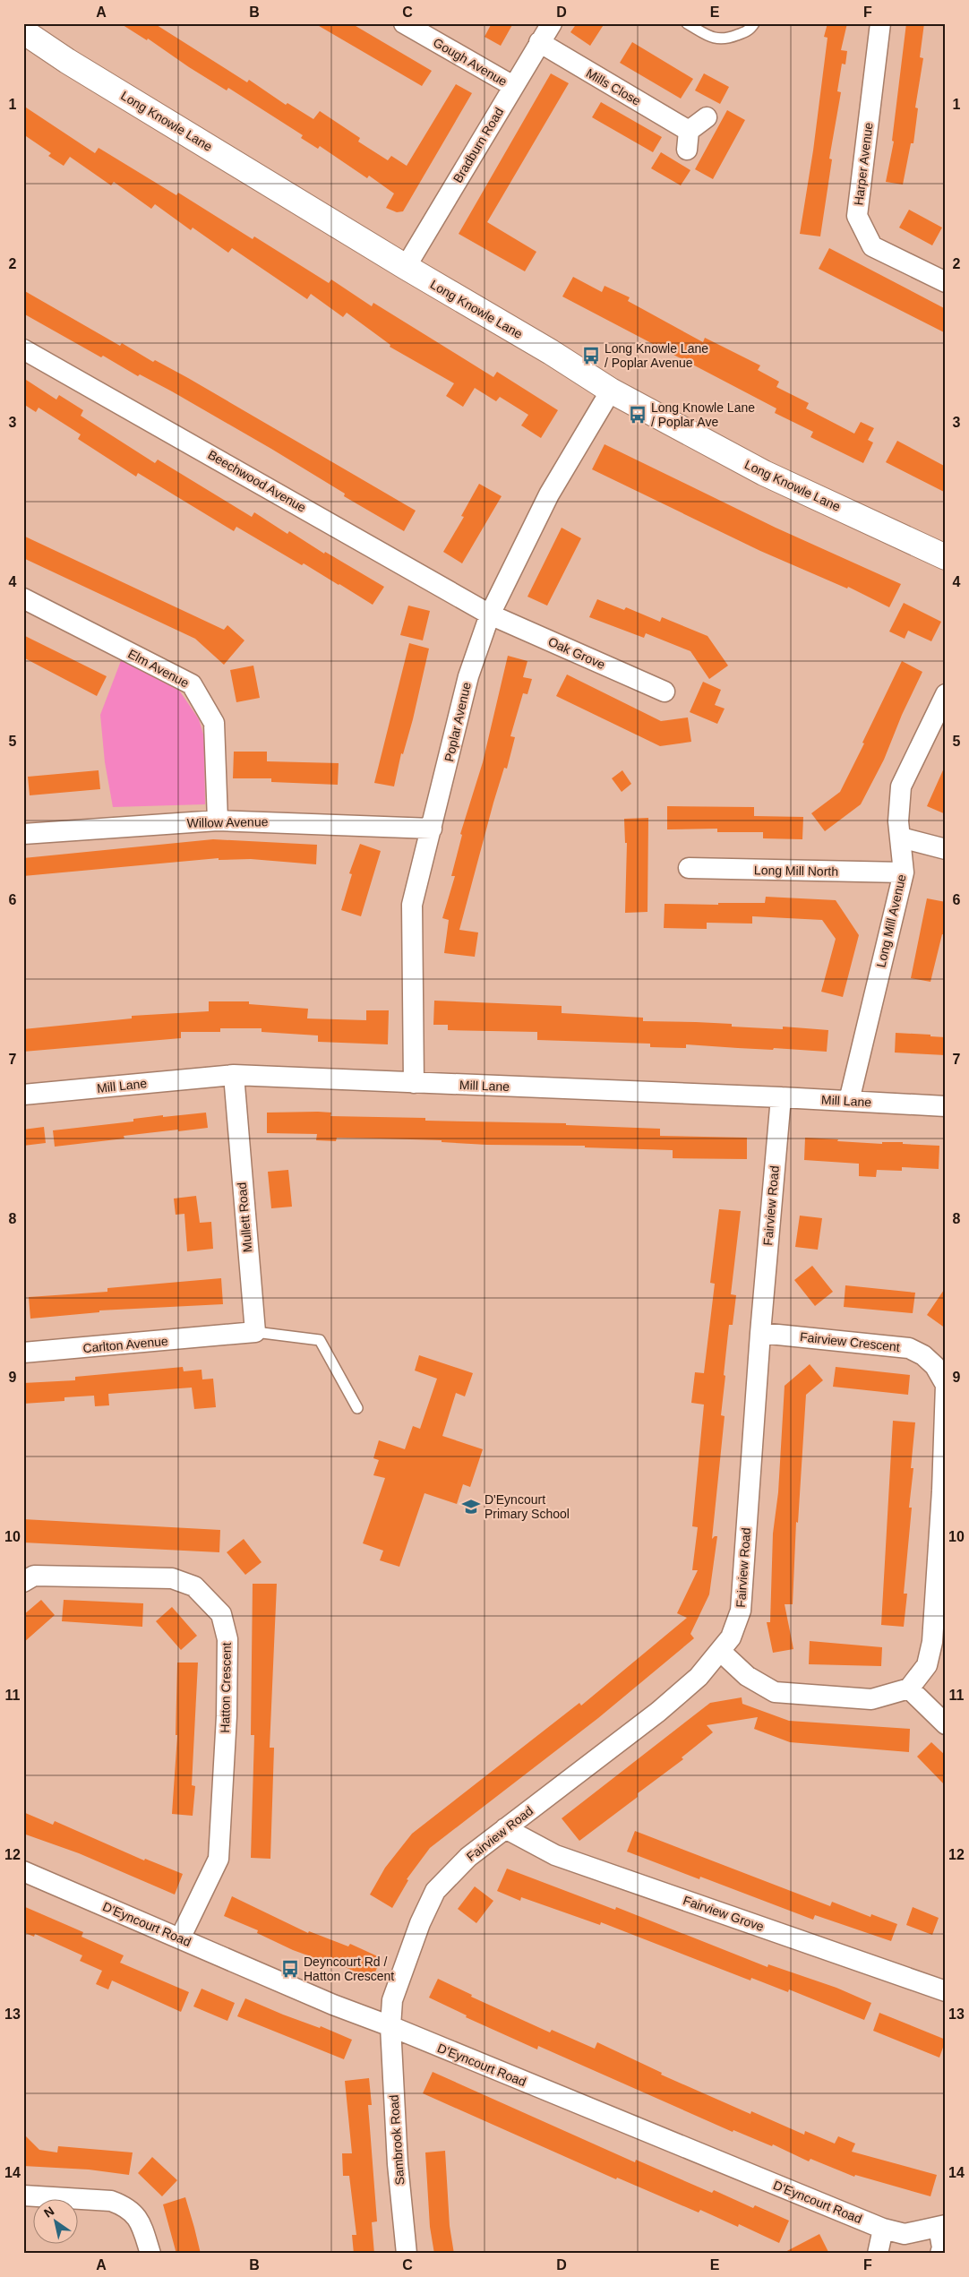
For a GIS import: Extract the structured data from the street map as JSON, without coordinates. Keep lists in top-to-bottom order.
{
  "streets": {
    "main road": ["Long Knowle Lane"],
    "street": [
      "Gough Avenue",
      "Mills Close",
      "Bradburn Road",
      "Harper Avenue",
      "Beechwood Avenue",
      "Oak Grove",
      "Elm Avenue",
      "Poplar Avenue",
      "Willow Avenue",
      "Long Mill North",
      "Long Mill Avenue",
      "Mill Lane",
      "Fairview Road",
      "Mullett Road",
      "Fairview Crescent",
      "Carlton Avenue",
      "Hatton Crescent",
      "Fairview Grove",
      "D'Eyncourt Road",
      "Sambrook Road"
    ]
  },
  "crossings": [
    ["Gough Avenue", "Bradburn Road"],
    ["Mills Close", "Bradburn Road"],
    ["Long Knowle Lane", "Bradburn Road"],
    ["Long Knowle Lane", "Poplar Avenue"],
    ["Beechwood Avenue", "Oak Grove"],
    ["Beechwood Avenue", "Poplar Avenue"],
    ["Oak Grove", "Poplar Avenue"],
    ["Elm Avenue", "Willow Avenue"],
    ["Poplar Avenue", "Willow Avenue"],
    ["Poplar Avenue", "Mill Lane"],
    ["Long Mill North", "Long Mill Avenue"],
    ["Long Mill Avenue", "Mill Lane"],
    ["Mill Lane", "Fairview Road"],
    ["Mill Lane", "Mullett Road"],
    ["Fairview Road", "Fairview Crescent"],
    ["Fairview Road", "Fairview Grove"],
    ["Fairview Road", "D'Eyncourt Road"],
    ["Fairview Road", "Sambrook Road"],
    ["Mullett Road", "Carlton Avenue"],
    ["Hatton Crescent", "D'Eyncourt Road"],
    ["D'Eyncourt Road", "Sambrook Road"]
  ],
  "places": {
    "bus stop": ["Long Knowle Lane / Poplar Avenue", "Long Knowle Lane / Poplar Ave", "Deyncourt Rd / Hatton Crescent"],
    "school or university": ["D'Eyncourt Primary School"]
  },
  "north": "top left",
  "grid": {
    "columns": [
      "A",
      "B",
      "C",
      "D",
      "E",
      "F"
    ],
    "rows": [
      "1",
      "2",
      "3",
      "4",
      "5",
      "6",
      "7",
      "8",
      "9",
      "10",
      "11",
      "12",
      "13",
      "14"
    ]
  }
}
